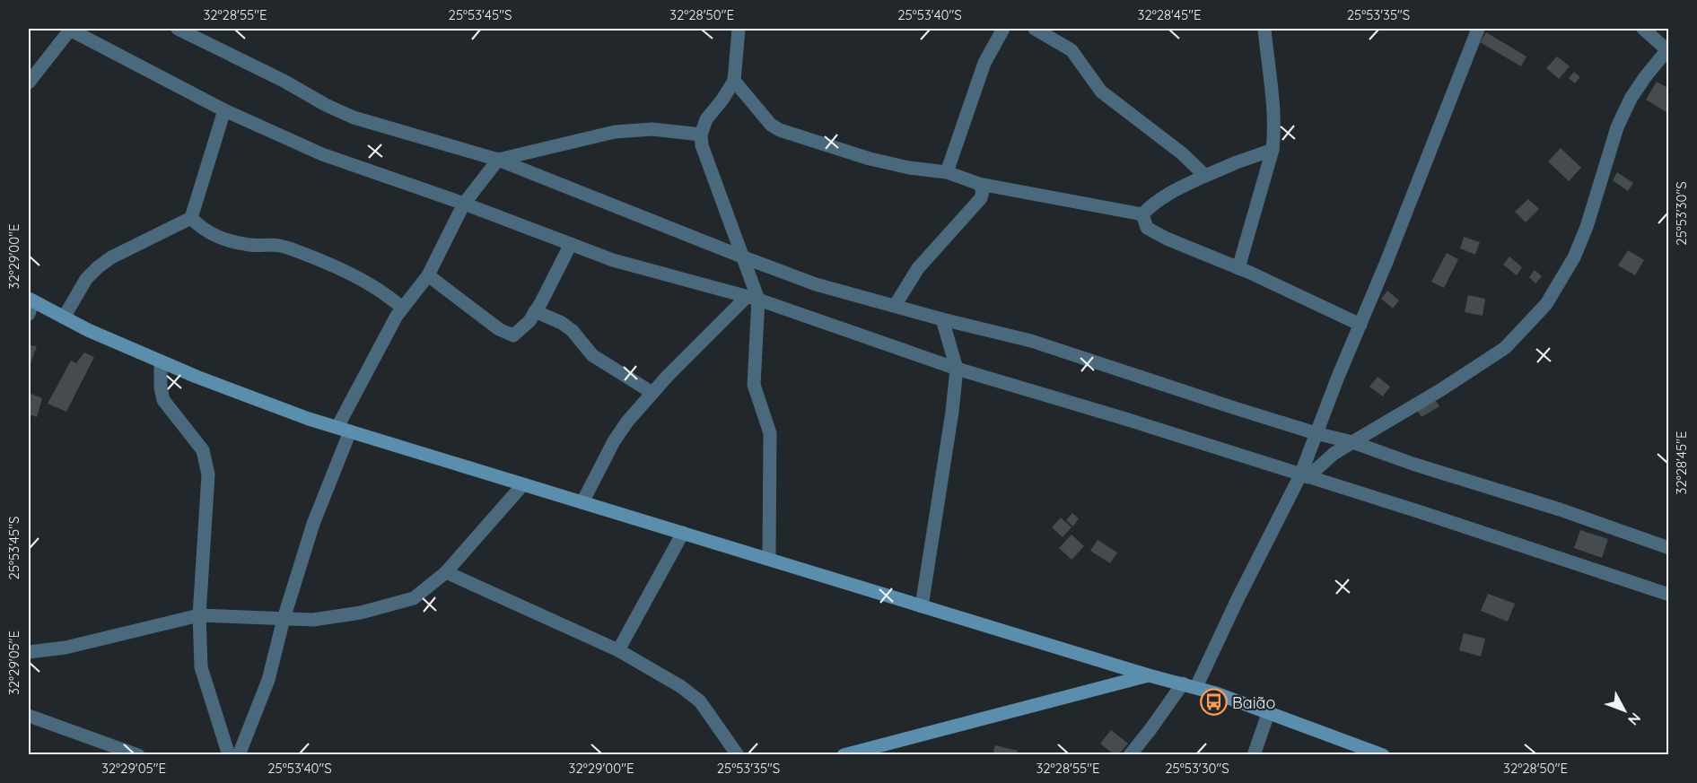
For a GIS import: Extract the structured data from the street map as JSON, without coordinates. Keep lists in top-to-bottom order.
{
  "places": {
    "bus stop": ["Baião"]
  },
  "north": "bottom right",
  "coordinates": [
    "32°28'55\"E",
    "25°53'45\"S",
    "32°28'50\"E",
    "25°53'40\"S",
    "32°28'45\"E",
    "25°53'35\"S",
    "25°53'30\"S",
    "32°29'00\"E",
    "32°29'05\"E"
  ]
}
